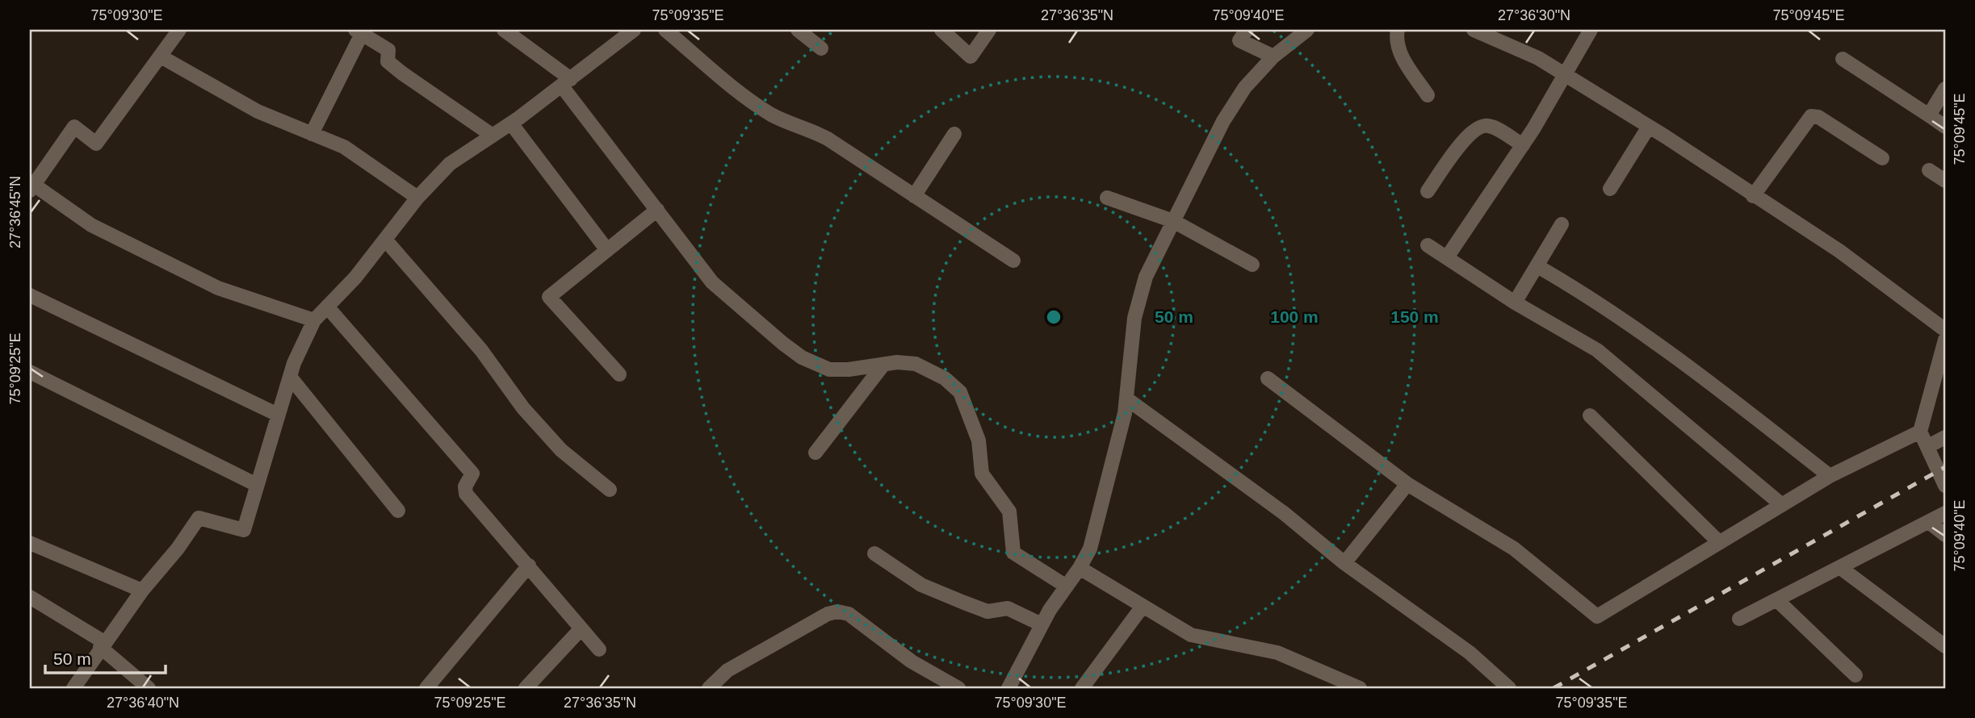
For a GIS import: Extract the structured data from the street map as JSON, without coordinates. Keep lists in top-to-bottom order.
{
  "scale_bar": "50 m",
  "coordinates": [
    "75°09'30\"E",
    "75°09'35\"E",
    "27°36'35\"N",
    "75°09'40\"E",
    "27°36'30\"N",
    "75°09'45\"E",
    "27°36'45\"N",
    "75°09'25\"E",
    "27°36'40\"N"
  ],
  "rings": ["50 m", "100 m", "150 m"]
}
